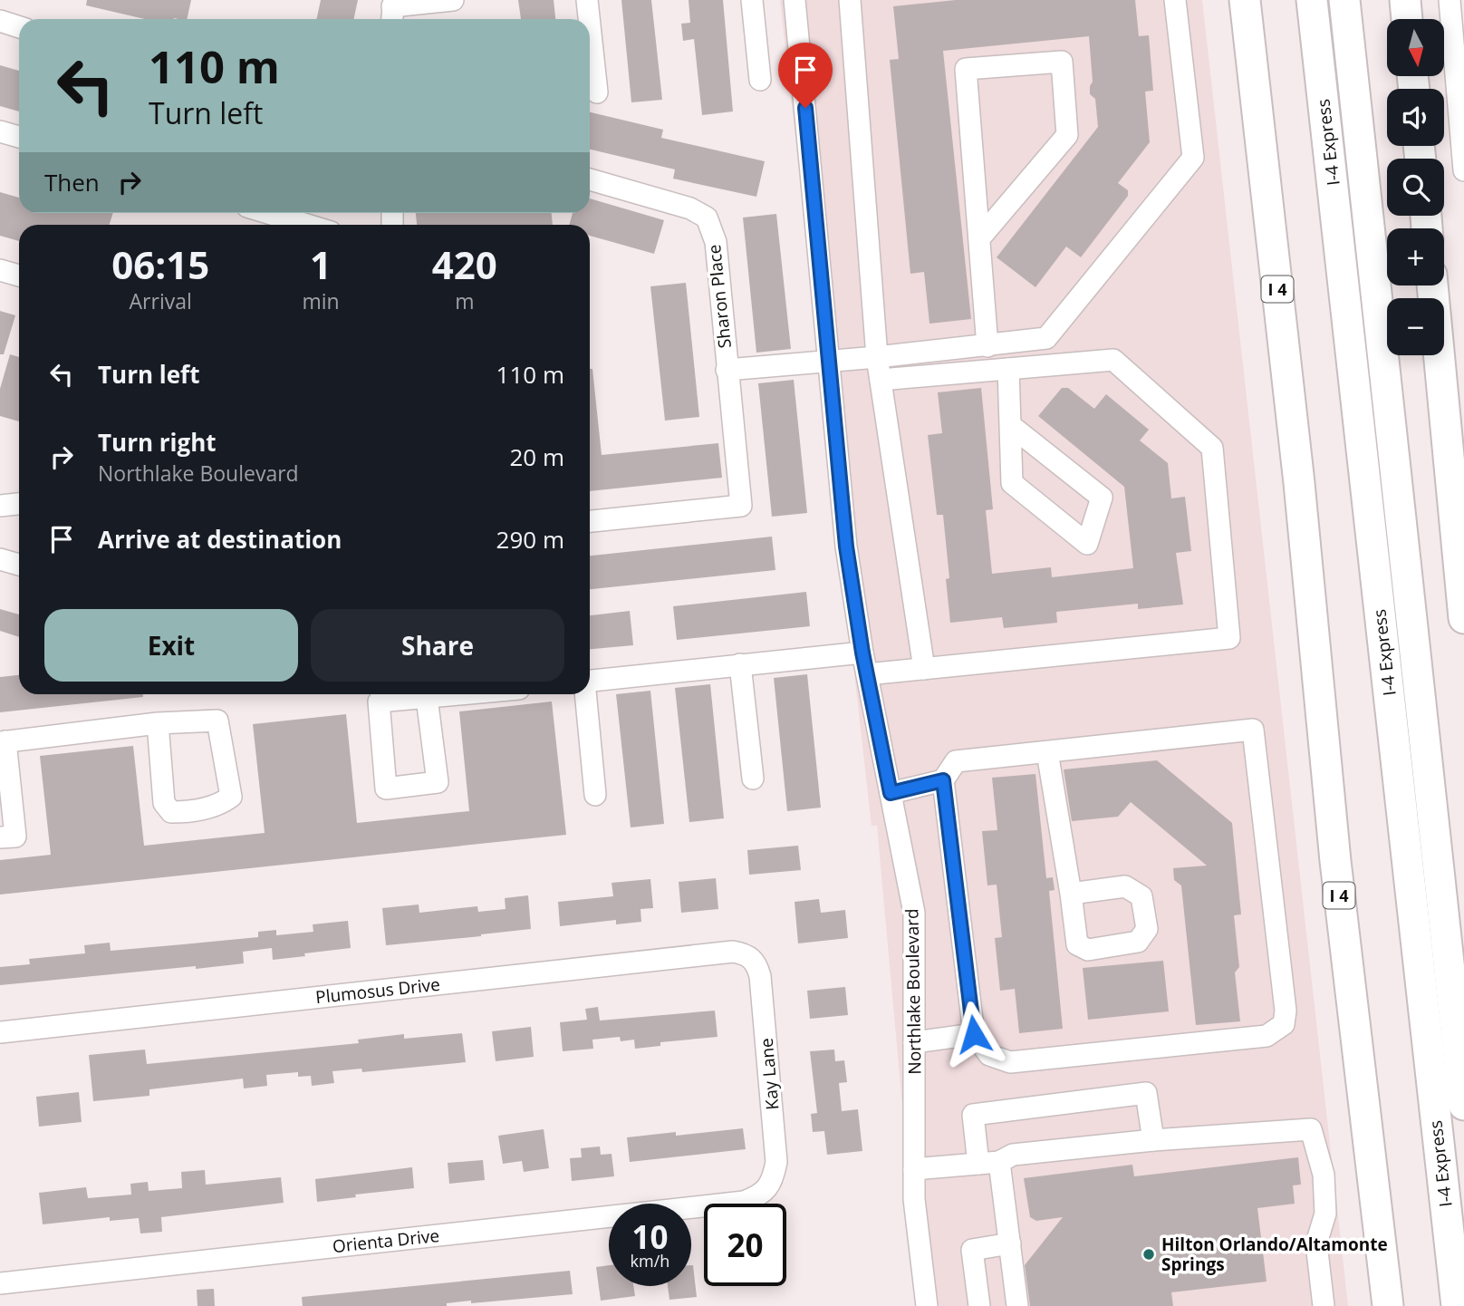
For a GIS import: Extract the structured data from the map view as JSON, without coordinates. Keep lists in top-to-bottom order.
{
  "streets": {
    "highway": ["I-4 Express", "I 4"],
    "street": [
      "Sharon Place",
      "Plumosus Drive",
      "Northlake Boulevard",
      "Kay Lane",
      "Orienta Drive"
    ]
  },
  "crossings": [
    ["Plumosus Drive", "Kay Lane"],
    ["Kay Lane", "Orienta Drive"]
  ],
  "places": ["Hilton Orlando/Altamonte Springs"],
  "north": "bottom",
  "page": {
    "map_buttons": ["+", "−"],
    "turn": ["110 m", "Turn left"],
    "then": "Then",
    "eta": [
      "06:15",
      "Arrival",
      "1",
      "min",
      "420",
      "m"
    ],
    "list": [
      {
        "name": "Turn left",
        "value": "110 m"
      },
      {
        "name": "Turn right",
        "note": "Northlake Boulevard",
        "value": "20 m"
      },
      {
        "name": "Arrive at destination",
        "value": "290 m"
      }
    ],
    "buttons": ["Exit", "Share"],
    "speed": "10 km/h",
    "limit": "20"
  }
}
